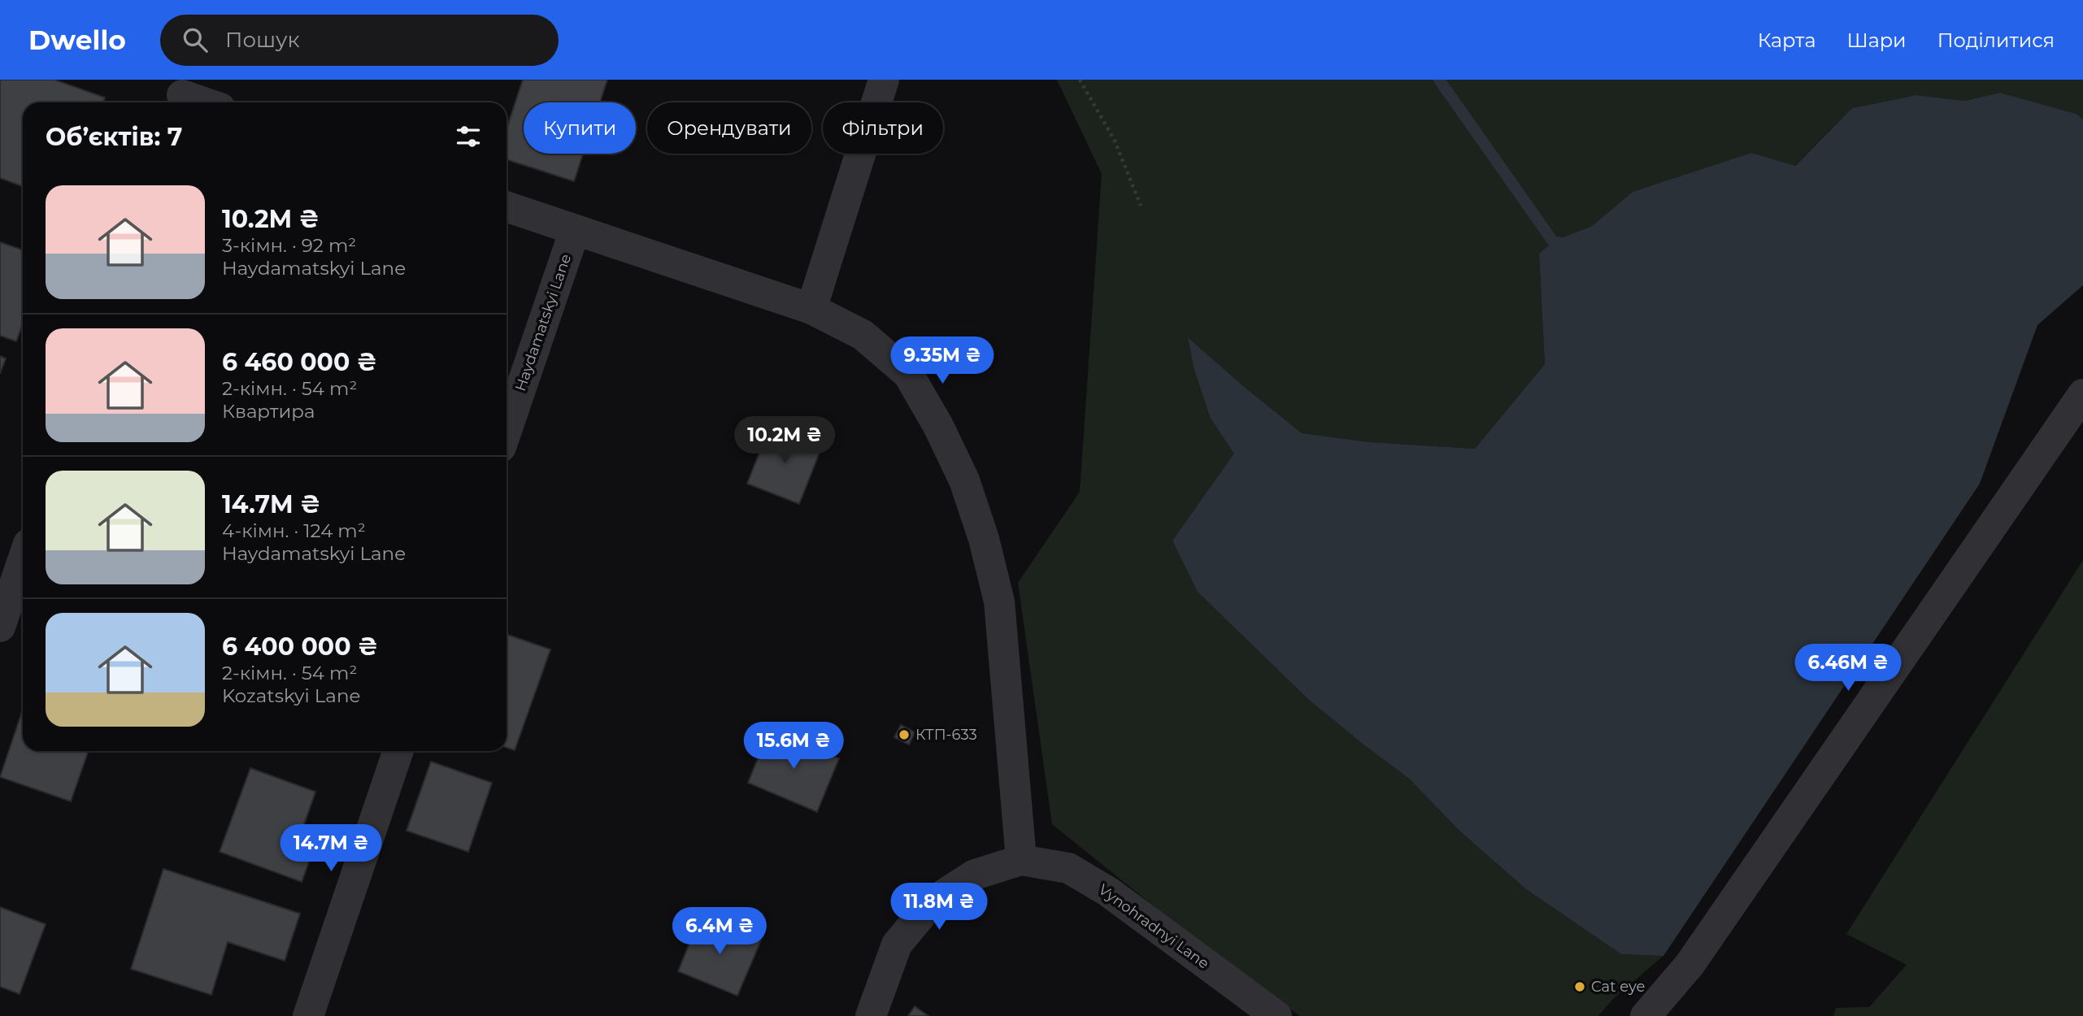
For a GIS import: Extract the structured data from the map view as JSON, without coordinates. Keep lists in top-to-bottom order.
{
  "streets": {
    "street": ["Haydamatskyi Lane", "Vynohradnyi Lane"]
  },
  "places": ["КТП-633", "Cat eye"],
  "page": {
    "header": "Dwello",
    "search": "Пошук",
    "nav": ["Карта", "Шари", "Поділитися"],
    "chip": ["Купити", "Орендувати", "Фільтри"],
    "heading": "Об’єктів: 7",
    "list": [
      {
        "name": "10.2M ₴",
        "note": "3-кімн. · 92 m² · Haydamatskyi Lane"
      },
      {
        "name": "6 460 000 ₴",
        "note": "2-кімн. · 54 m² · Квартира"
      },
      {
        "name": "14.7M ₴",
        "note": "4-кімн. · 124 m² · Haydamatskyi Lane"
      },
      {
        "name": "6 400 000 ₴",
        "note": "2-кімн. · 54 m² · Kozatskyi Lane"
      }
    ],
    "price": [
      "9.35M ₴",
      "10.2M ₴",
      "6.46M ₴",
      "15.6M ₴",
      "14.7M ₴",
      "11.8M ₴",
      "6.4M ₴"
    ]
  }
}
